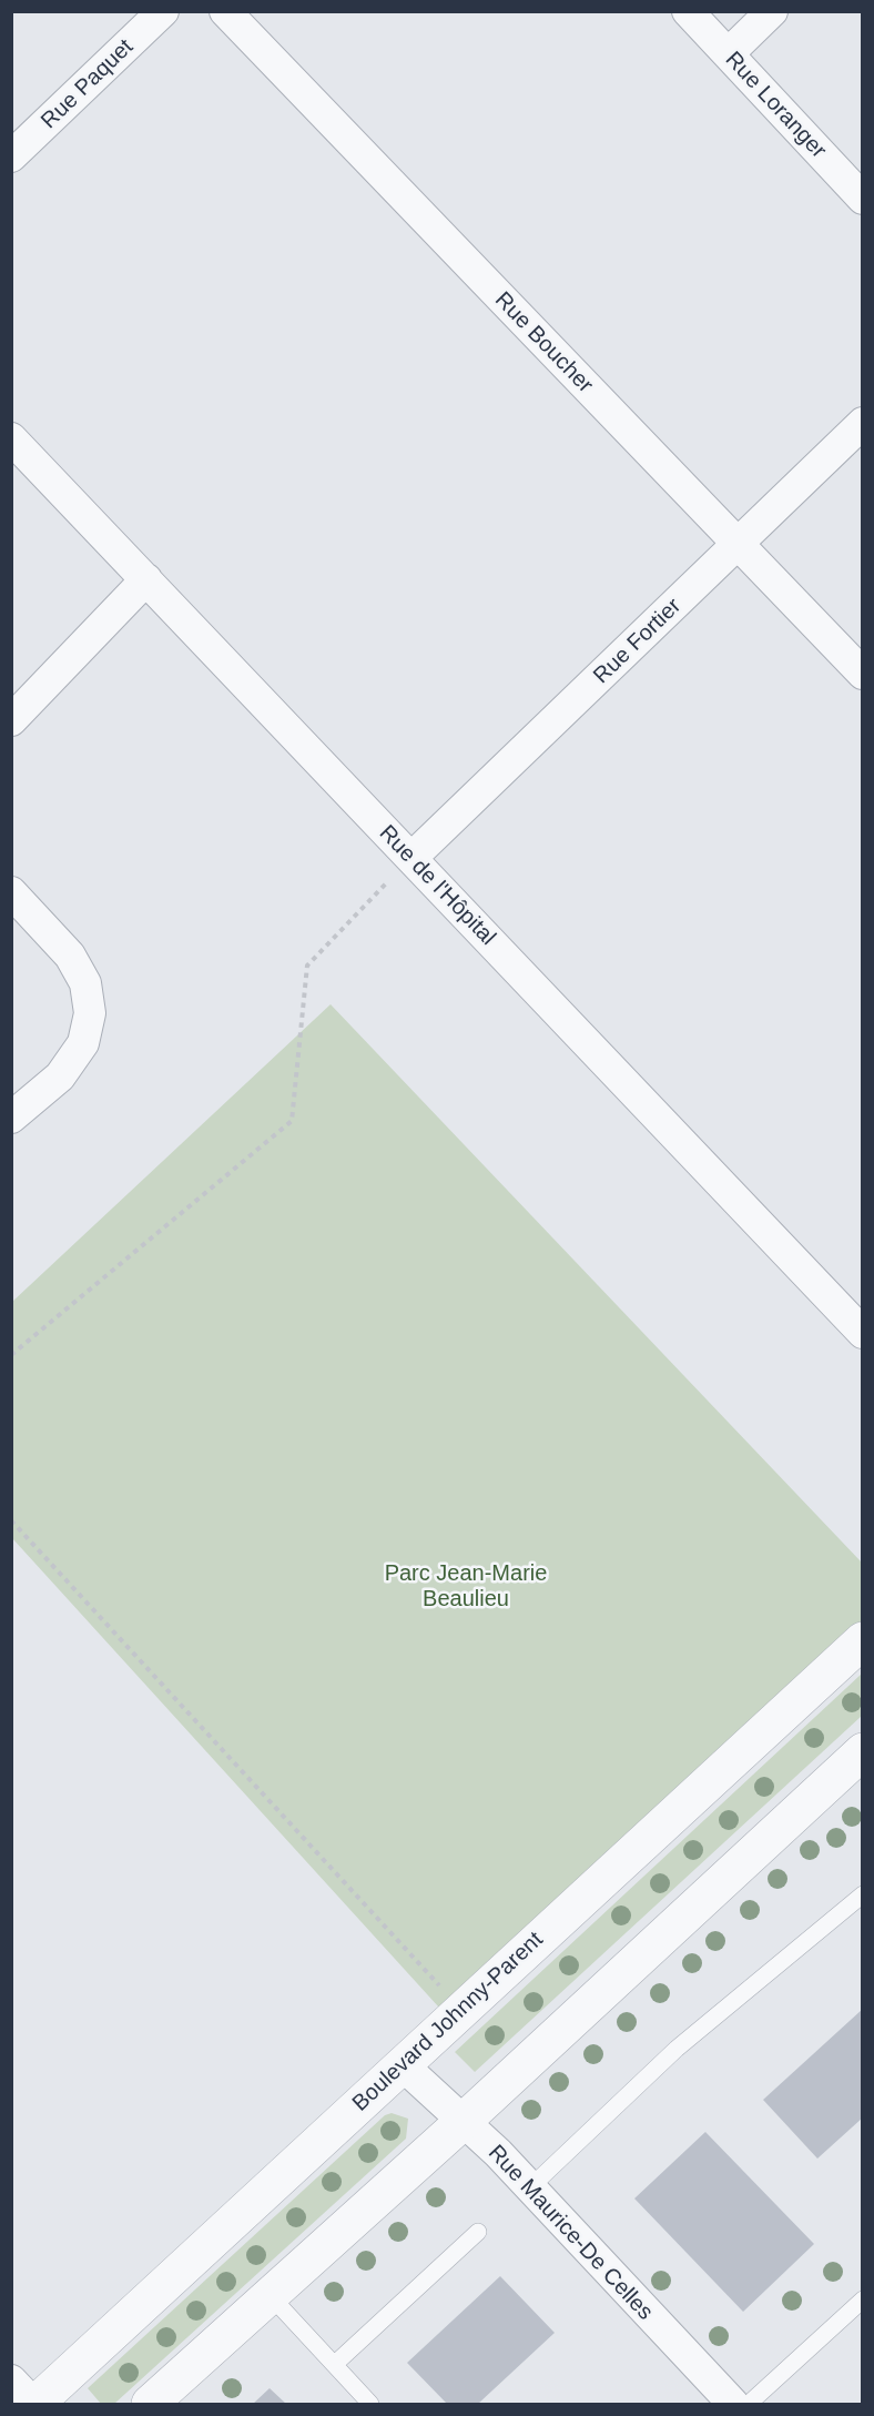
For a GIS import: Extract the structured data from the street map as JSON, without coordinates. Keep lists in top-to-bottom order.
{
  "streets": {
    "street": [
      "Rue Paquet",
      "Rue Loranger",
      "Rue Boucher",
      "Rue Fortier",
      "Rue de l'Hôpital",
      "Boulevard Johnny-Parent",
      "Rue Maurice-De Celles"
    ]
  },
  "crossings": [
    ["Rue Boucher", "Rue Fortier"],
    ["Rue Fortier", "Rue de l'Hôpital"],
    ["Boulevard Johnny-Parent", "Rue Maurice-De Celles"]
  ],
  "parks": ["Parc Jean-Marie Beaulieu"]
}
